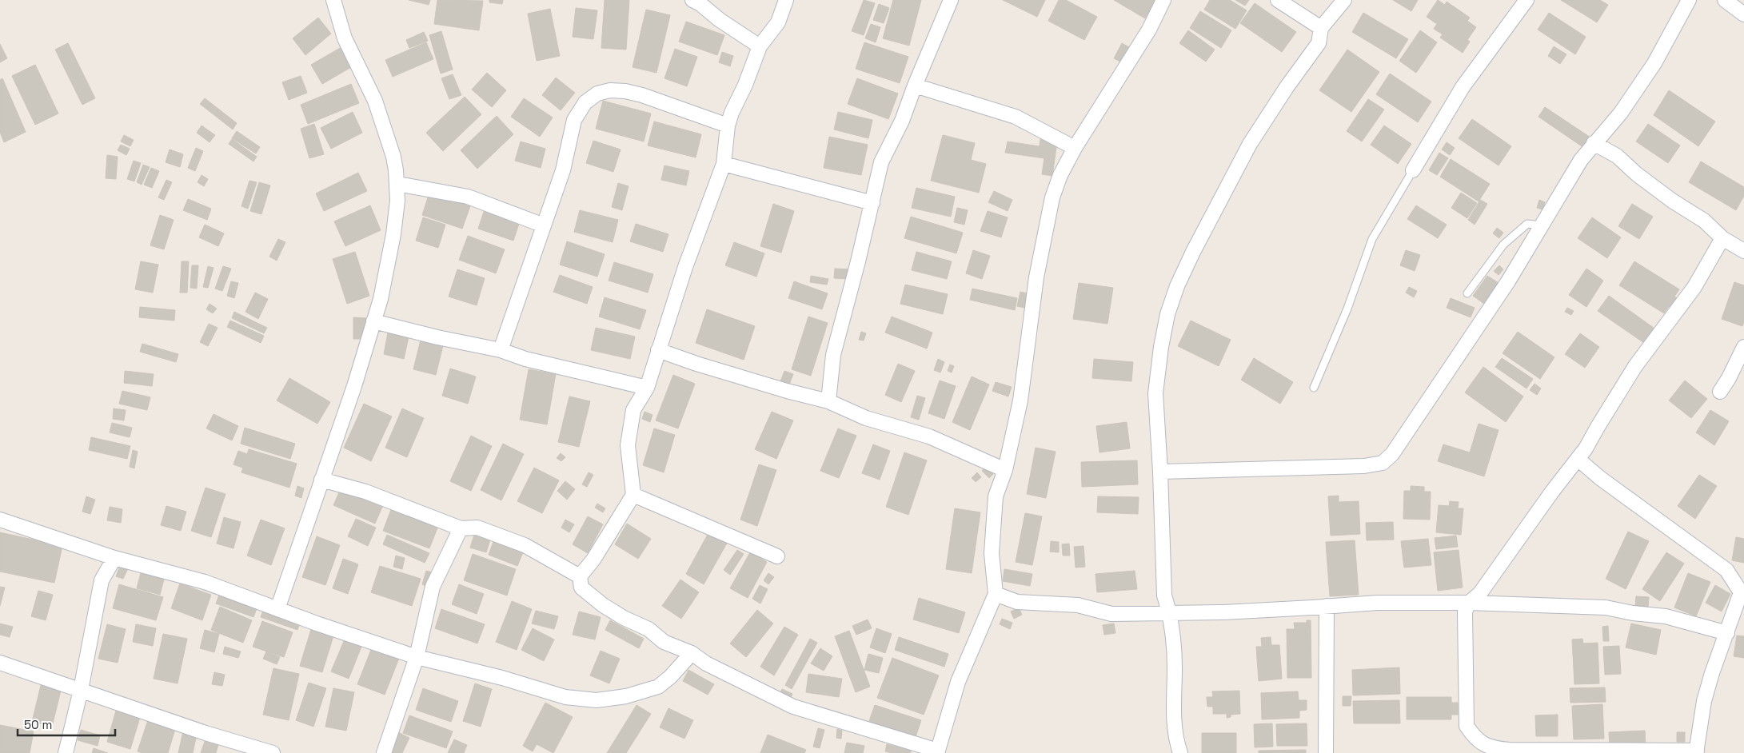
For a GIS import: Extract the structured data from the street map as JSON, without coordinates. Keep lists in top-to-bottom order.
{
  "scale_bar": "50 m"
}
